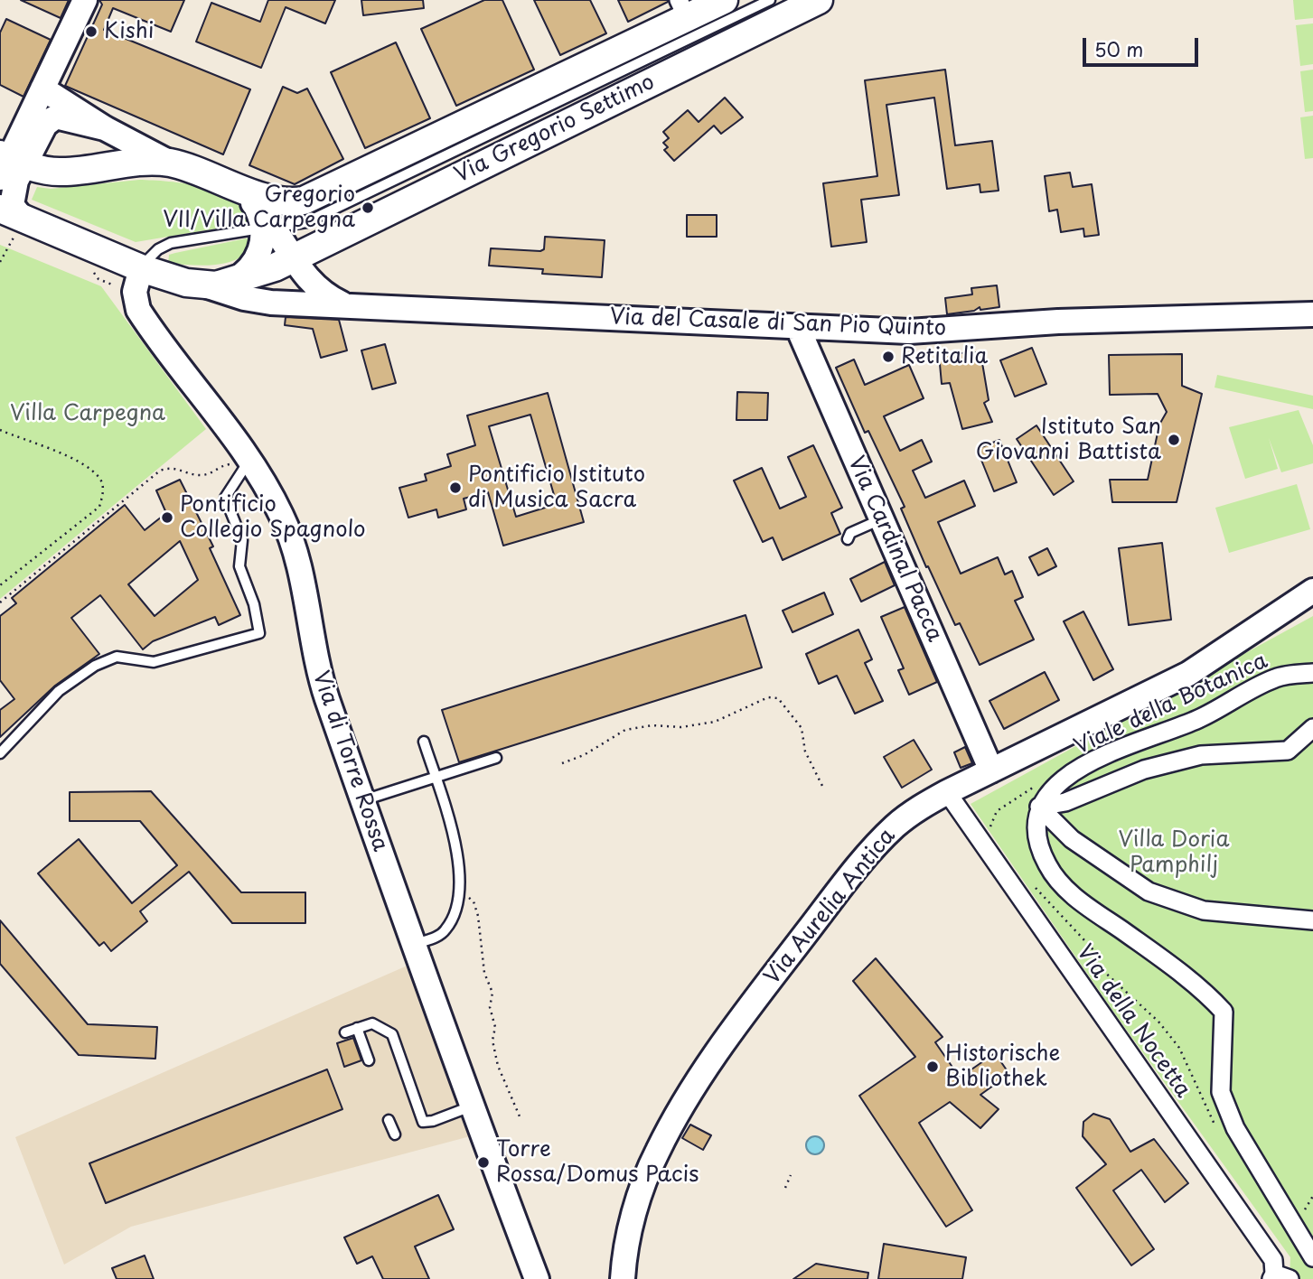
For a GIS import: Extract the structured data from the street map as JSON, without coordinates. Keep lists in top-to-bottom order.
{
  "streets": {
    "main road": [
      "Via Gregorio Settimo",
      "Via del Casale di San Pio Quinto",
      "Via Cardinal Pacca",
      "Via di Torre Rossa",
      "Via Aurelia Antica"
    ],
    "street": ["Viale della Botanica", "Via della Nocetta"]
  },
  "crossings": [
    ["Via Gregorio Settimo", "Via del Casale di San Pio Quinto"],
    ["Via Gregorio Settimo", "Via di Torre Rossa"],
    ["Via del Casale di San Pio Quinto", "Via Cardinal Pacca"],
    ["Via Cardinal Pacca", "Via Aurelia Antica"],
    ["Via Aurelia Antica", "Via della Nocetta"]
  ],
  "parks": ["Villa Carpegna", "Villa Doria Pamphilj"],
  "places": [
    "Kishi",
    "Gregorio VII/Villa Carpegna",
    "Retitalia",
    "Istituto San Giovanni Battista",
    "Pontificio Istituto di Musica Sacra",
    "Pontificio Collegio Spagnolo",
    "Historische Bibliothek",
    "Torre Rossa/Domus Pacis"
  ],
  "scale_bar": "50 m"
}
